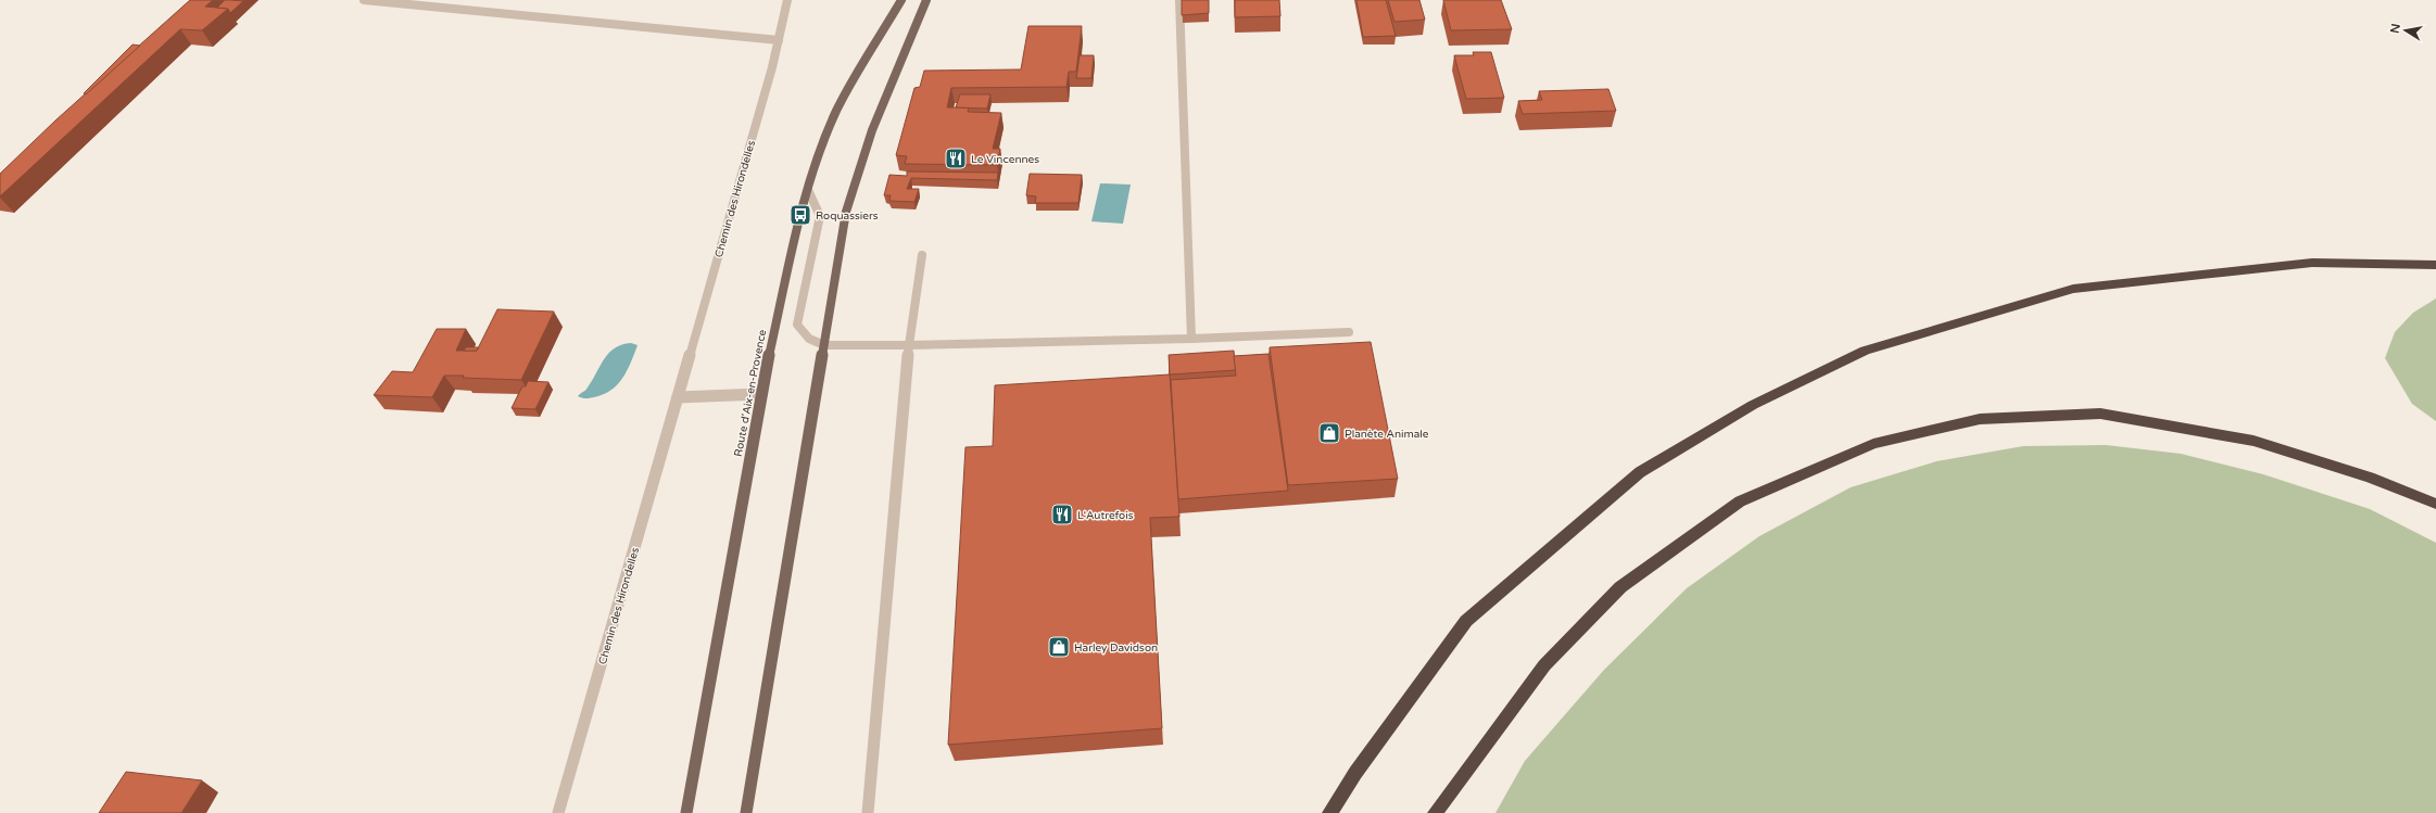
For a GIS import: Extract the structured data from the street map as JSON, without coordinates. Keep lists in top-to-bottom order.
{
  "streets": {
    "main road": ["Route d'Aix-en-Provence"],
    "street": ["Chemin des Hirondelles"]
  },
  "places": {
    "restaurant": ["Le Vincennes", "L'Autrefois"],
    "bus stop": ["Roquassiers"],
    "shop": ["Planète Animale", "Harley Davidson"]
  },
  "north": "left"
}
